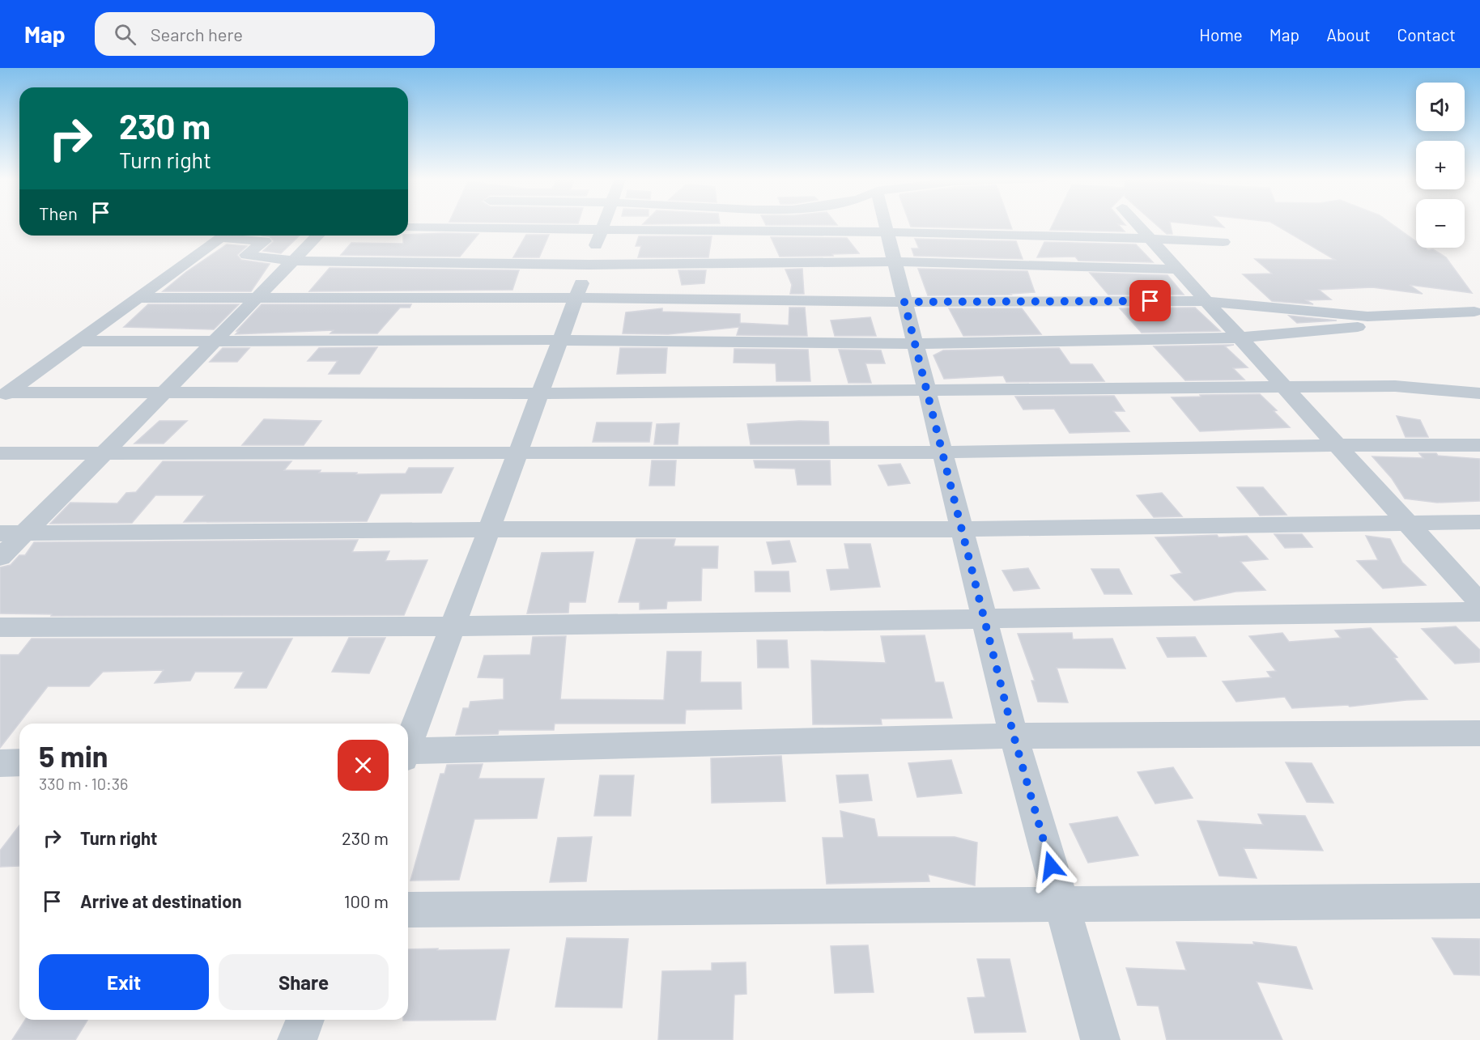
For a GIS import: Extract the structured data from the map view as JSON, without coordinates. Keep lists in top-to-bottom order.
{
  "page": {
    "header": "Map",
    "search": "Search here",
    "nav": [
      "Home",
      "Map",
      "About",
      "Contact"
    ],
    "map_buttons": ["+", "−"],
    "turn": ["230 m", "Turn right"],
    "then": "Then",
    "heading": ["5 min", "330 m · 10:36"],
    "list": [
      {
        "name": "Turn right",
        "value": "230 m"
      },
      {
        "name": "Arrive at destination",
        "value": "100 m"
      }
    ],
    "buttons": ["Exit", "Share"]
  }
}
